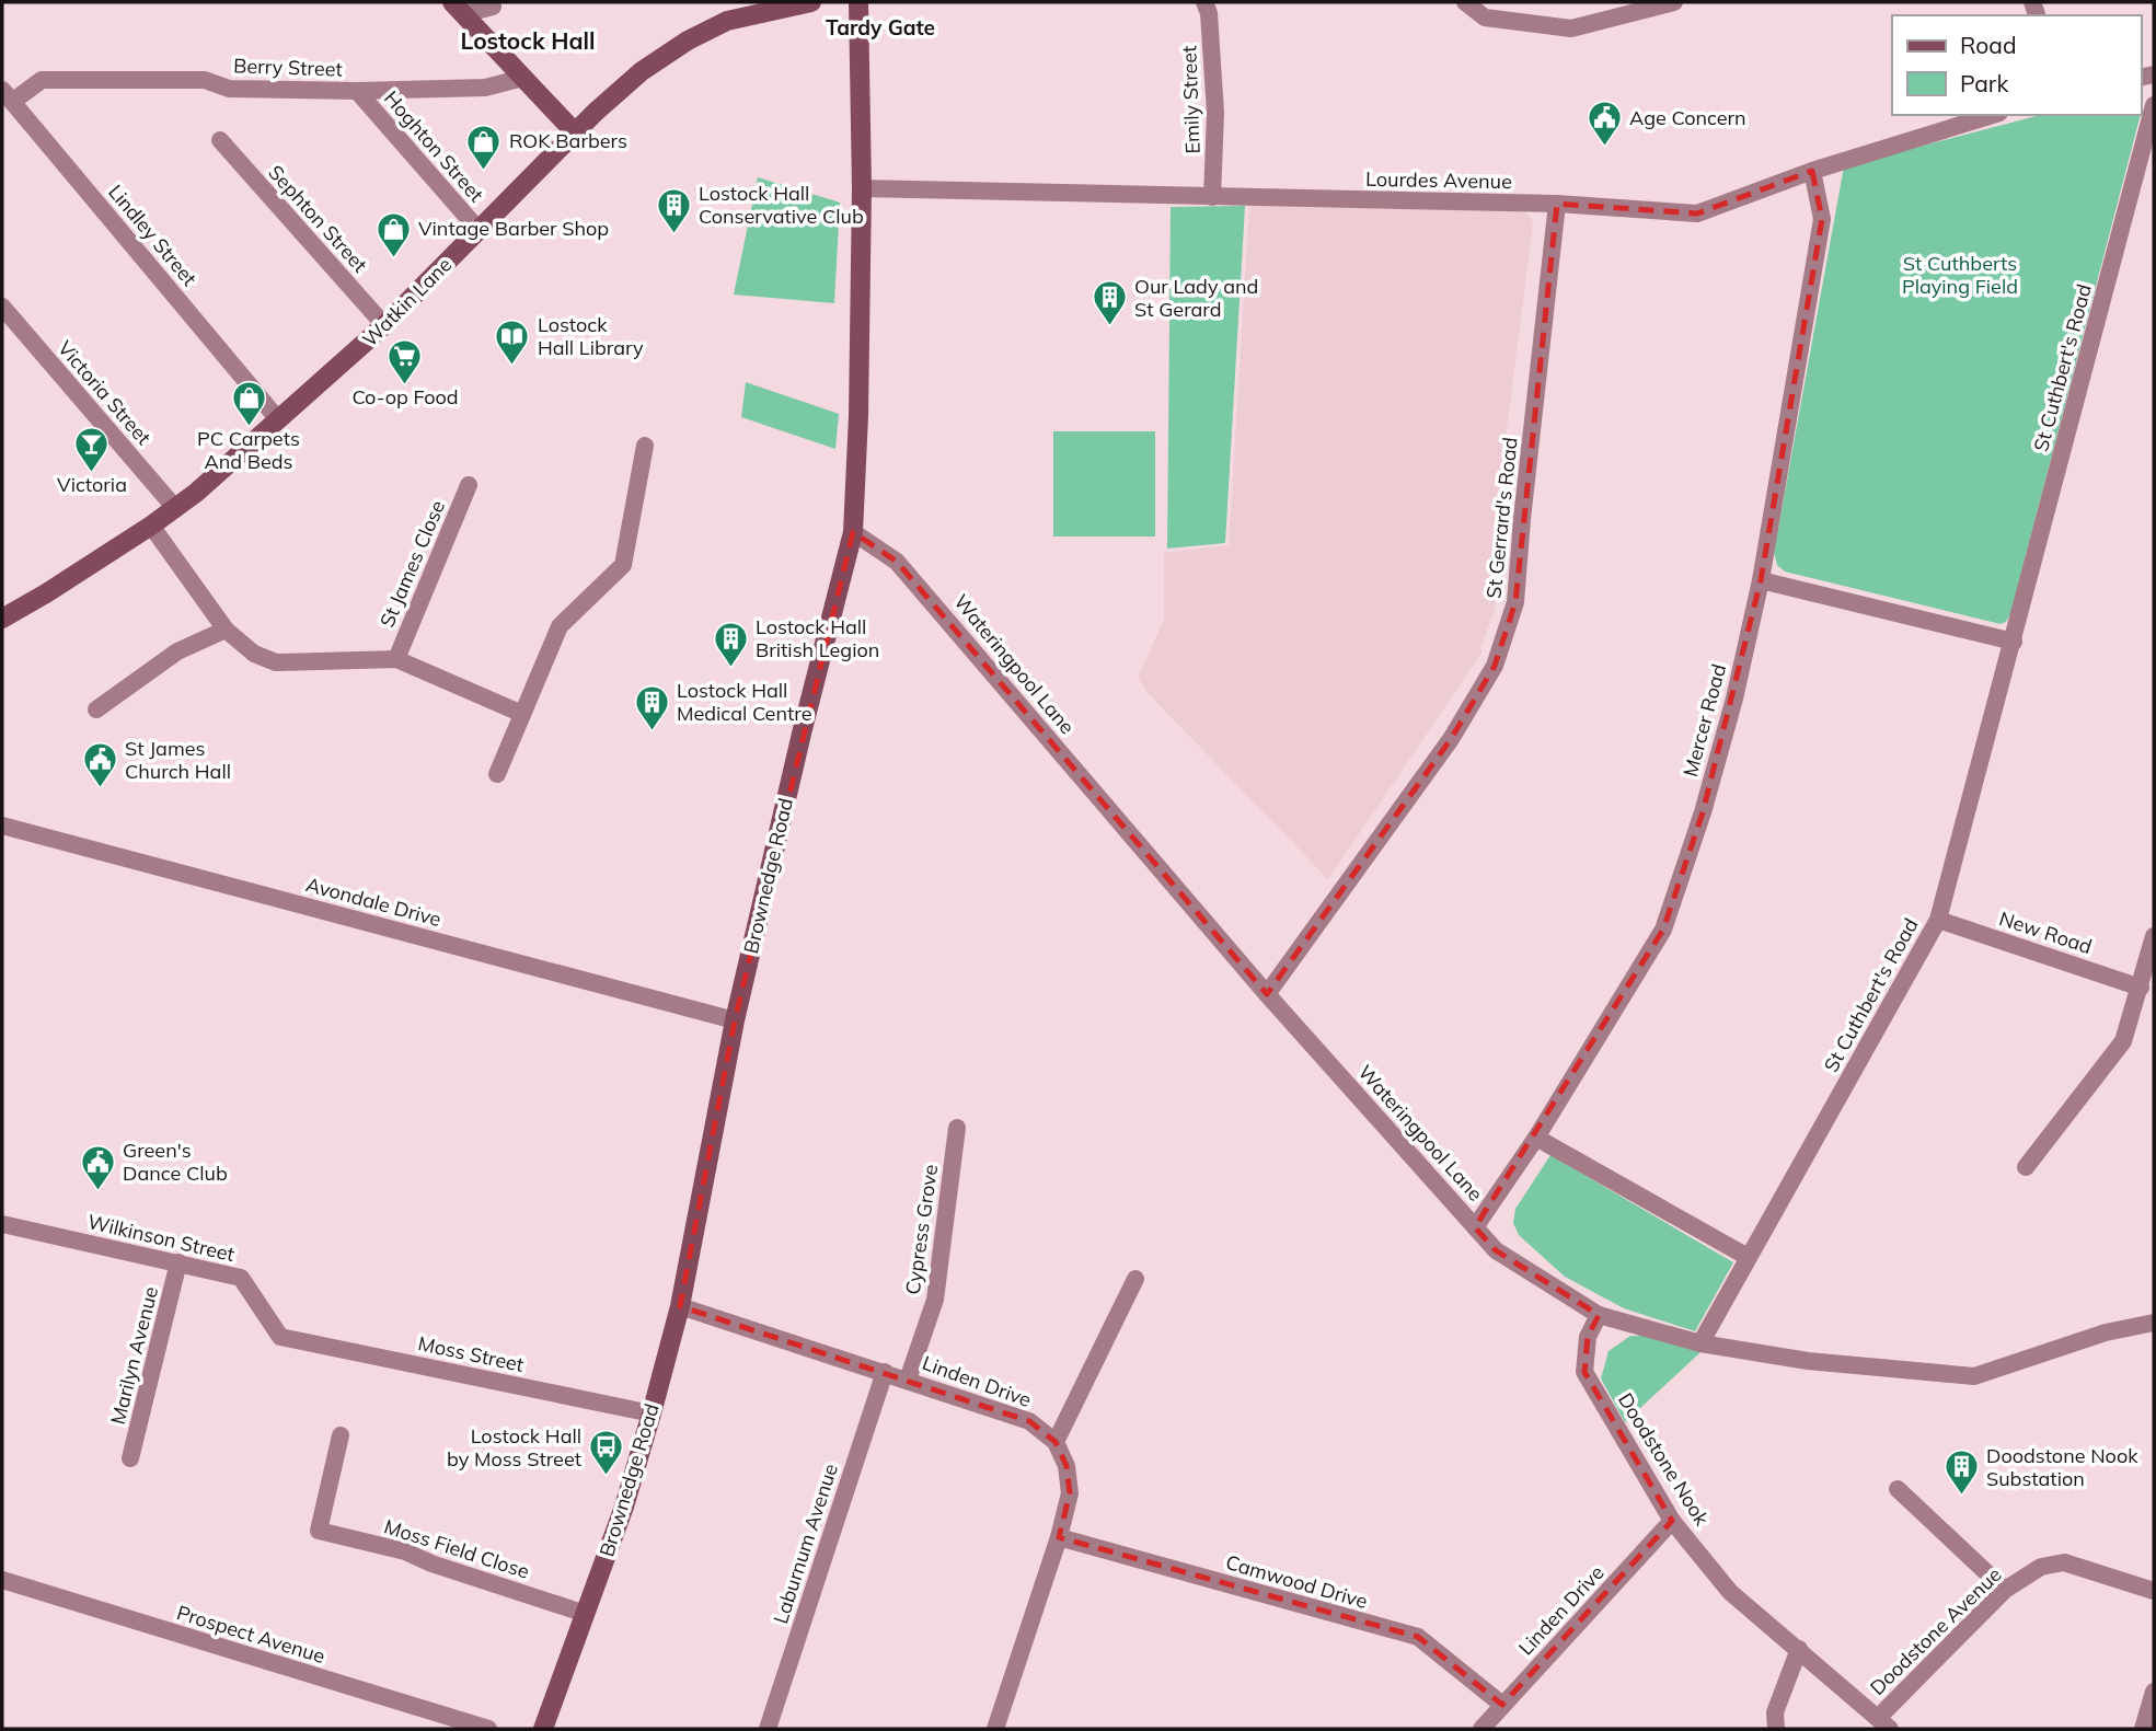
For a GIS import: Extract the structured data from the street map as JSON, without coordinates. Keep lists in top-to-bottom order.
{
  "streets": {
    "main road": ["Watkin Lane", "Brownedge Road"],
    "street": [
      "Berry Street",
      "Emily Street",
      "Hoghton Street",
      "Lourdes Avenue",
      "Sephton Street",
      "Lindley Street",
      "St Cuthbert's Road",
      "Victoria Street",
      "St Gerrard's Road",
      "St James Close",
      "Wateringpool Lane",
      "Mercer Road",
      "Avondale Drive",
      "New Road",
      "Cypress Grove",
      "Wilkinson Street",
      "Moss Street",
      "Marilyn Avenue",
      "Linden Drive",
      "Doodstone Nook",
      "Laburnum Avenue",
      "Moss Field Close",
      "Camwood Drive",
      "Doodstone Avenue",
      "Prospect Avenue"
    ]
  },
  "crossings": [
    ["Berry Street", "Hoghton Street"],
    ["Berry Street", "Lindley Street"],
    ["Emily Street", "Lourdes Avenue"],
    ["Hoghton Street", "Watkin Lane"],
    ["Lourdes Avenue", "St Gerrard's Road"],
    ["Lourdes Avenue", "Mercer Road"],
    ["Lourdes Avenue", "Brownedge Road"],
    ["Sephton Street", "Watkin Lane"],
    ["Lindley Street", "Watkin Lane"],
    ["Watkin Lane", "Victoria Street"],
    ["Watkin Lane", "St James Close"],
    ["St Cuthbert's Road", "Wateringpool Lane"],
    ["St Cuthbert's Road", "New Road"],
    ["St Gerrard's Road", "Wateringpool Lane"],
    ["Wateringpool Lane", "Mercer Road"],
    ["Wateringpool Lane", "Brownedge Road"],
    ["Wateringpool Lane", "Doodstone Nook"],
    ["Brownedge Road", "Avondale Drive"],
    ["Brownedge Road", "Moss Street"],
    ["Brownedge Road", "Linden Drive"],
    ["Brownedge Road", "Moss Field Close"],
    ["Cypress Grove", "Linden Drive"],
    ["Wilkinson Street", "Moss Street"],
    ["Wilkinson Street", "Marilyn Avenue"],
    ["Linden Drive", "Doodstone Nook"],
    ["Linden Drive", "Laburnum Avenue"],
    ["Linden Drive", "Camwood Drive"],
    ["Doodstone Nook", "Doodstone Avenue"]
  ],
  "districts": ["Tardy Gate", "Lostock Hall"],
  "parks": ["St Cuthberts Playing Field"],
  "places": {
    "public building": ["Age Concern", "St James Church Hall", "Green's Dance Club"],
    "shop": ["ROK Barbers", "Vintage Barber Shop", "PC Carpets And Beds"],
    "building": [
      "Lostock Hall Conservative Club",
      "Our Lady and St Gerard",
      "Lostock Hall British Legion",
      "Lostock Hall Medical Centre",
      "Doodstone Nook Substation"
    ],
    "library": ["Lostock Hall Library"],
    "supermarket": ["Co-op Food"],
    "bar": ["Victoria"],
    "bus stop": ["Lostock Hall by Moss Street"]
  },
  "legend": ["Road", "Park"]
}
